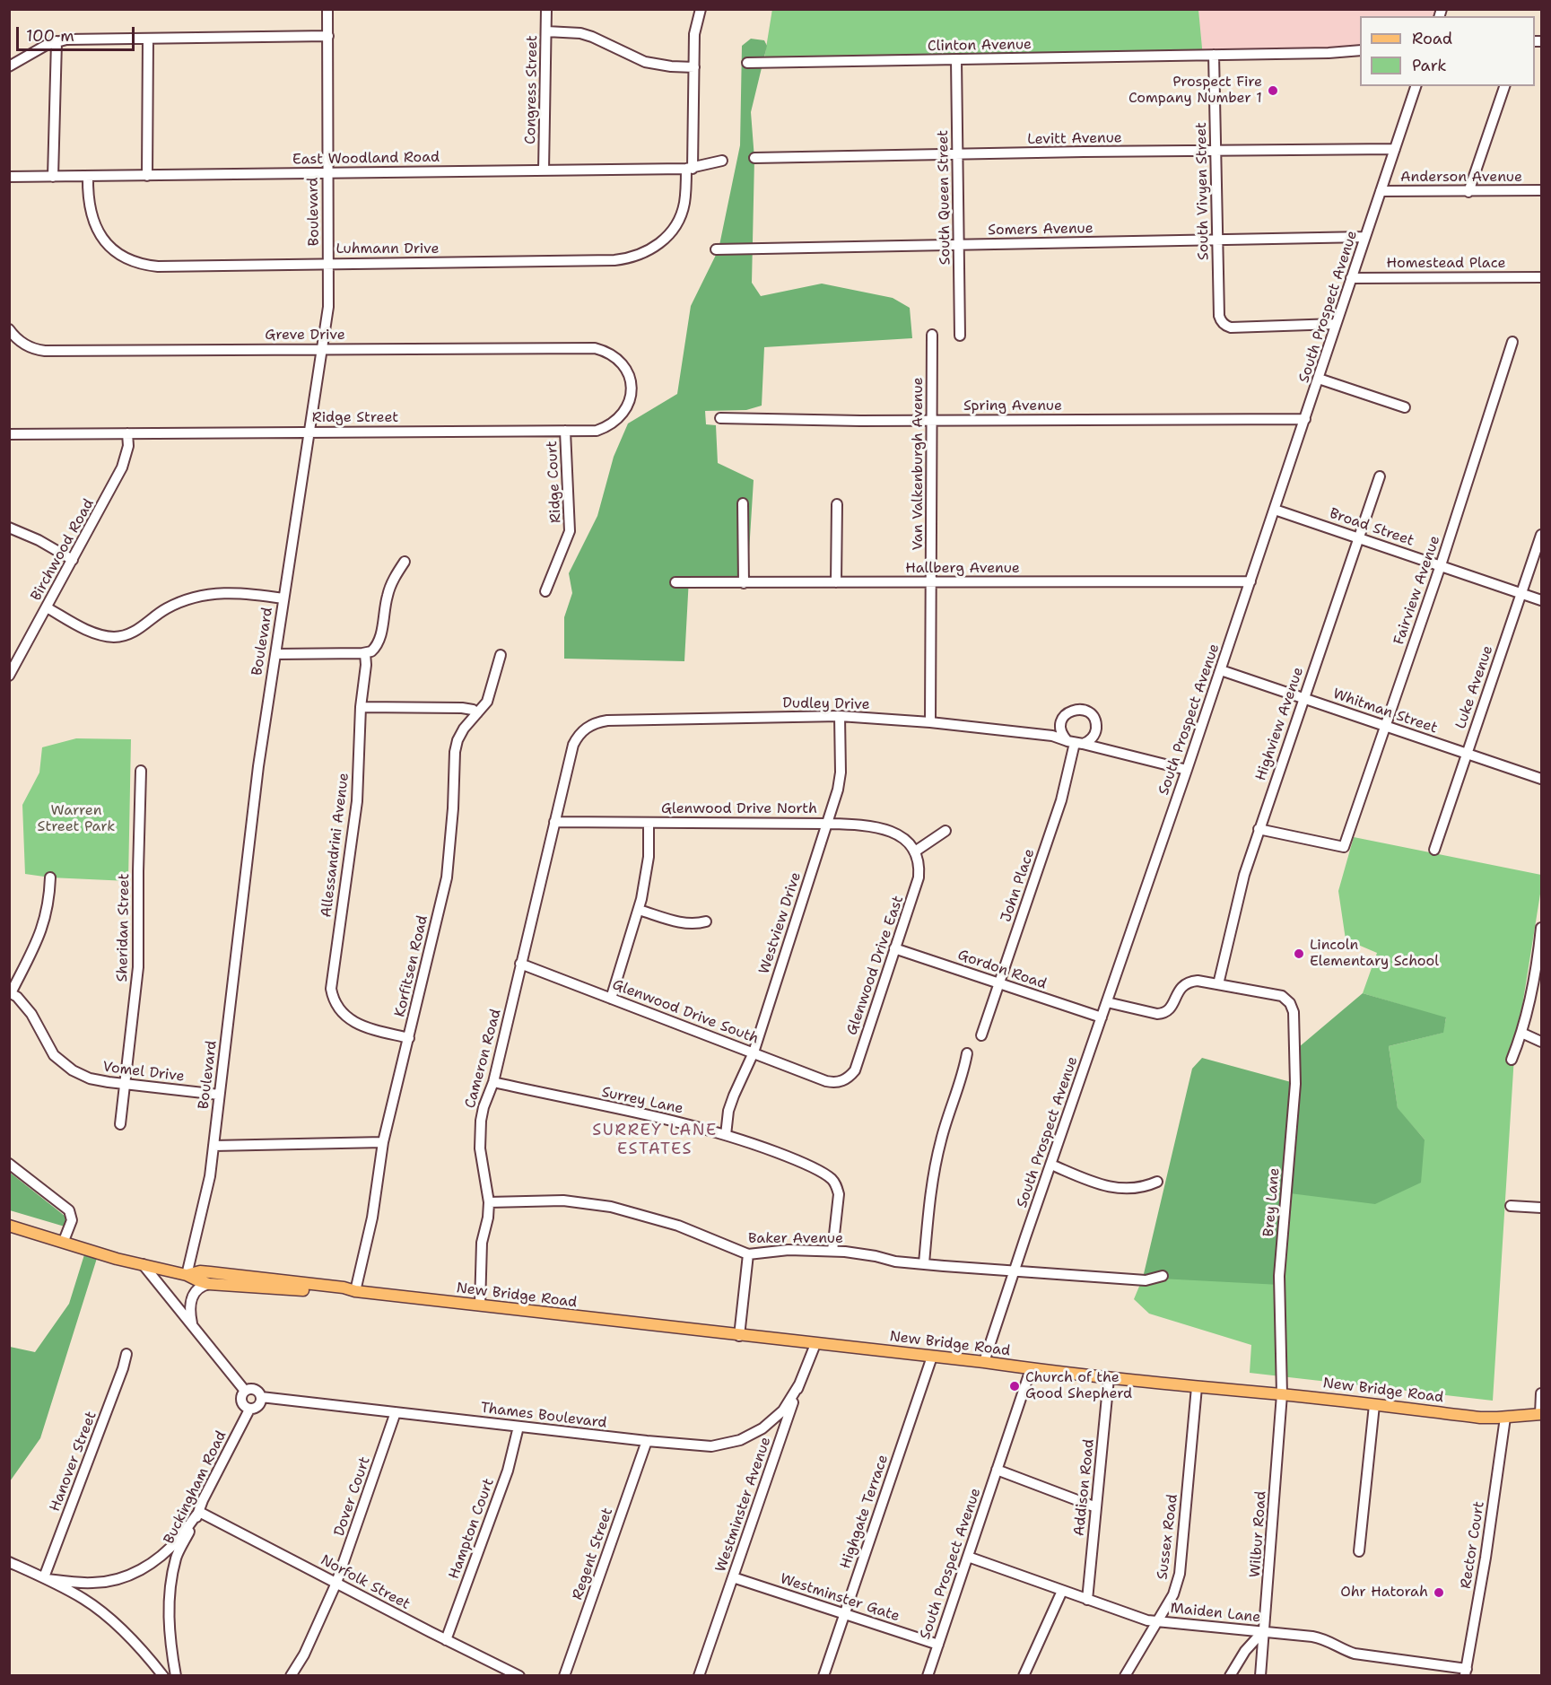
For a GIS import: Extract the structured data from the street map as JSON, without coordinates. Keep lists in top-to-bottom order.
{
  "streets": {
    "main road": ["New Bridge Road"],
    "street": [
      "Clinton Avenue",
      "Congress Street",
      "Levitt Avenue",
      "East Woodland Road",
      "Anderson Avenue",
      "South Vivyen Street",
      "South Queen Street",
      "Boulevard",
      "Somers Avenue",
      "Luhmann Drive",
      "Homestead Place",
      "South Prospect Avenue",
      "Greve Drive",
      "Spring Avenue",
      "Ridge Street",
      "Van Valkenburgh Avenue",
      "Ridge Court",
      "Broad Street",
      "Birchwood Road",
      "Hallberg Avenue",
      "Fairview Avenue",
      "Luke Avenue",
      "Dudley Drive",
      "Whitman Street",
      "Highview Avenue",
      "Glenwood Drive North",
      "Allessandrini Avenue",
      "John Place",
      "Westview Drive",
      "Sheridan Street",
      "Glenwood Drive East",
      "Korfitsen Road",
      "Gordon Road",
      "Glenwood Drive South",
      "Cameron Road",
      "Vomel Drive",
      "Surrey Lane",
      "Brey Lane",
      "Baker Avenue",
      "Thames Boulevard",
      "Hanover Street",
      "Buckingham Road",
      "Addison Road",
      "Dover Court",
      "Westminster Avenue",
      "Highgate Terrace",
      "Hampton Court",
      "Wilbur Road",
      "Sussex Road",
      "Rector Court",
      "Regent Street",
      "Norfolk Street",
      "Westminster Gate",
      "Maiden Lane"
    ]
  },
  "crossings": [
    ["Clinton Avenue", "South Vivyen Street"],
    ["Clinton Avenue", "South Queen Street"],
    ["Congress Street", "East Woodland Road"],
    ["Levitt Avenue", "South Vivyen Street"],
    ["Levitt Avenue", "South Queen Street"],
    ["Levitt Avenue", "South Prospect Avenue"],
    ["East Woodland Road", "Boulevard"],
    ["East Woodland Road", "Luhmann Drive"],
    ["Anderson Avenue", "South Prospect Avenue"],
    ["South Vivyen Street", "Somers Avenue"],
    ["South Vivyen Street", "South Prospect Avenue"],
    ["South Queen Street", "Somers Avenue"],
    ["Boulevard", "Luhmann Drive"],
    ["Boulevard", "Greve Drive"],
    ["Boulevard", "Ridge Street"],
    ["Boulevard", "Vomel Drive"],
    ["Boulevard", "New Bridge Road"],
    ["Somers Avenue", "South Prospect Avenue"],
    ["Homestead Place", "South Prospect Avenue"],
    ["South Prospect Avenue", "Spring Avenue"],
    ["South Prospect Avenue", "Broad Street"],
    ["South Prospect Avenue", "Hallberg Avenue"],
    ["South Prospect Avenue", "Dudley Drive"],
    ["South Prospect Avenue", "Whitman Street"],
    ["South Prospect Avenue", "Gordon Road"],
    ["South Prospect Avenue", "Baker Avenue"],
    ["South Prospect Avenue", "New Bridge Road"],
    ["South Prospect Avenue", "Westminster Gate"],
    ["South Prospect Avenue", "Maiden Lane"],
    ["Greve Drive", "Ridge Street"],
    ["Spring Avenue", "Van Valkenburgh Avenue"],
    ["Ridge Street", "Ridge Court"],
    ["Ridge Street", "Birchwood Road"],
    ["Van Valkenburgh Avenue", "Hallberg Avenue"],
    ["Van Valkenburgh Avenue", "Dudley Drive"],
    ["Broad Street", "Fairview Avenue"],
    ["Broad Street", "Luke Avenue"],
    ["Broad Street", "Highview Avenue"],
    ["Fairview Avenue", "Whitman Street"],
    ["Fairview Avenue", "Highview Avenue"],
    ["Luke Avenue", "Whitman Street"],
    ["Dudley Drive", "John Place"],
    ["Dudley Drive", "Westview Drive"],
    ["Dudley Drive", "Cameron Road"],
    ["Whitman Street", "Highview Avenue"],
    ["Highview Avenue", "Brey Lane"],
    ["Glenwood Drive North", "Westview Drive"],
    ["Glenwood Drive North", "Glenwood Drive East"],
    ["Glenwood Drive North", "Cameron Road"],
    ["Allessandrini Avenue", "Korfitsen Road"],
    ["John Place", "Gordon Road"],
    ["Westview Drive", "Glenwood Drive South"],
    ["Westview Drive", "Surrey Lane"],
    ["Sheridan Street", "Vomel Drive"],
    ["Glenwood Drive East", "Gordon Road"],
    ["Glenwood Drive East", "Glenwood Drive South"],
    ["Korfitsen Road", "New Bridge Road"],
    ["Glenwood Drive South", "Cameron Road"],
    ["Cameron Road", "Surrey Lane"],
    ["Cameron Road", "Baker Avenue"],
    ["Cameron Road", "New Bridge Road"],
    ["Surrey Lane", "Baker Avenue"],
    ["Brey Lane", "New Bridge Road"],
    ["Brey Lane", "Wilbur Road"],
    ["New Bridge Road", "Addison Road"],
    ["New Bridge Road", "Westminster Avenue"],
    ["New Bridge Road", "Highgate Terrace"],
    ["New Bridge Road", "Wilbur Road"],
    ["New Bridge Road", "Sussex Road"],
    ["New Bridge Road", "Rector Court"],
    ["Thames Boulevard", "Buckingham Road"],
    ["Thames Boulevard", "Dover Court"],
    ["Thames Boulevard", "Westminster Avenue"],
    ["Thames Boulevard", "Hampton Court"],
    ["Thames Boulevard", "Regent Street"],
    ["Buckingham Road", "Norfolk Street"],
    ["Addison Road", "Maiden Lane"],
    ["Dover Court", "Norfolk Street"],
    ["Westminster Avenue", "Westminster Gate"],
    ["Highgate Terrace", "Westminster Gate"],
    ["Hampton Court", "Norfolk Street"],
    ["Wilbur Road", "Maiden Lane"],
    ["Sussex Road", "Maiden Lane"],
    ["Rector Court", "Maiden Lane"]
  ],
  "districts": ["SURREY LANE ESTATES"],
  "parks": ["Warren Street Park"],
  "places": [
    "Prospect Fire Company Number 1",
    "Lincoln Elementary School",
    "Church of the Good Shepherd",
    "Ohr Hatorah"
  ],
  "legend": ["Road", "Park"],
  "scale_bar": "100 m"
}
